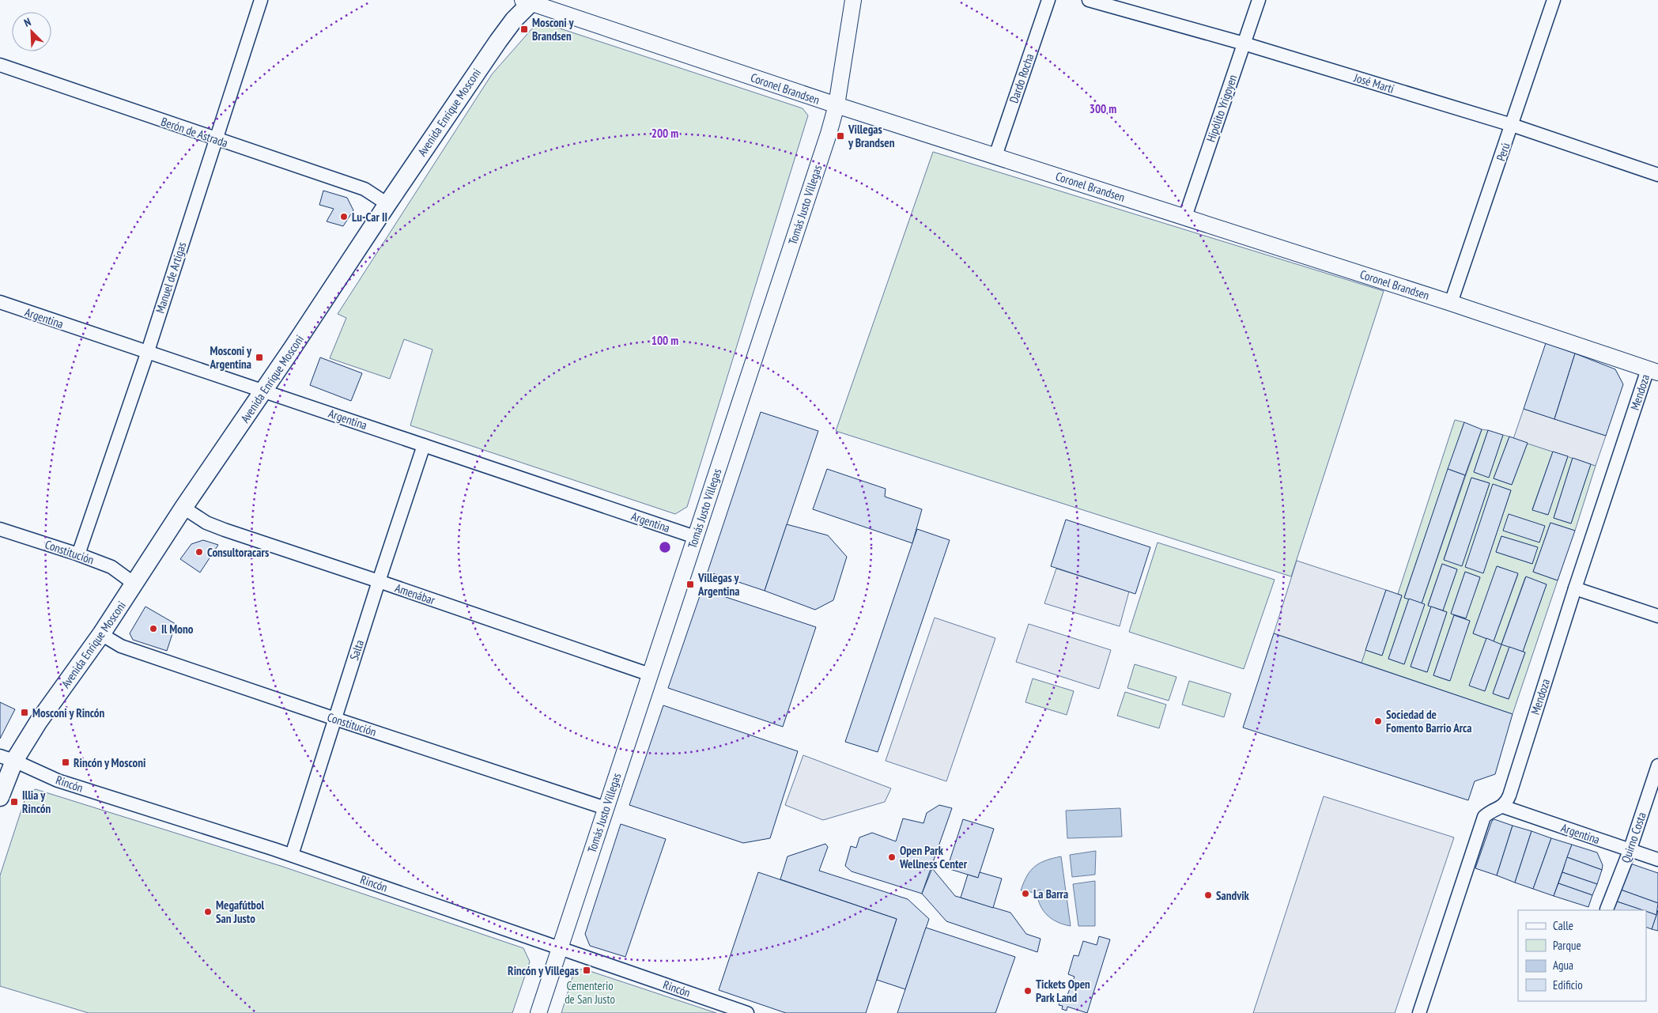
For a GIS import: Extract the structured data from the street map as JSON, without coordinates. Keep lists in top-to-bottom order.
{
  "streets": {
    "main road": ["Avenida Enrique Mosconi"],
    "street": [
      "Dardo Rocha",
      "José Martí",
      "Coronel Brandsen",
      "Hipólito Yrigoyen",
      "Berón de Astrada",
      "Perú",
      "Tomás Justo Villegas",
      "Manuel de Artigas",
      "Argentina",
      "Mendoza",
      "Constitución",
      "Amenábar",
      "Salta",
      "Rincón",
      "Quirno Costa"
    ]
  },
  "crossings": [
    ["Dardo Rocha", "Coronel Brandsen"],
    ["José Martí", "Hipólito Yrigoyen"],
    ["José Martí", "Perú"],
    ["Coronel Brandsen", "Hipólito Yrigoyen"],
    ["Coronel Brandsen", "Avenida Enrique Mosconi"],
    ["Coronel Brandsen", "Perú"],
    ["Coronel Brandsen", "Tomás Justo Villegas"],
    ["Coronel Brandsen", "Mendoza"],
    ["Avenida Enrique Mosconi", "Berón de Astrada"],
    ["Avenida Enrique Mosconi", "Argentina"],
    ["Avenida Enrique Mosconi", "Constitución"],
    ["Avenida Enrique Mosconi", "Amenábar"],
    ["Avenida Enrique Mosconi", "Rincón"],
    ["Berón de Astrada", "Manuel de Artigas"],
    ["Tomás Justo Villegas", "Argentina"],
    ["Tomás Justo Villegas", "Constitución"],
    ["Tomás Justo Villegas", "Amenábar"],
    ["Tomás Justo Villegas", "Rincón"],
    ["Manuel de Artigas", "Argentina"],
    ["Manuel de Artigas", "Constitución"],
    ["Argentina", "Mendoza"],
    ["Argentina", "Salta"],
    ["Argentina", "Quirno Costa"],
    ["Constitución", "Salta"],
    ["Amenábar", "Salta"],
    ["Salta", "Rincón"]
  ],
  "parks": ["Cementerio de San Justo"],
  "places": {
    "transit": [
      "Mosconi y Brandsen",
      "Villegas y Brandsen",
      "Mosconi y Argentina",
      "Villegas y Argentina",
      "Mosconi y Rincón",
      "Rincón y Mosconi",
      "Illia y Rincón",
      "Rincón y Villegas"
    ],
    "other": [
      "Lu-Car II",
      "Consultoracars",
      "Il Mono",
      "Sociedad de Fomento Barrio Arca",
      "Open Park Wellness Center",
      "La Barra",
      "Sandvik",
      "Megafútbol San Justo",
      "Tickets Open Park Land"
    ]
  },
  "legend": [
    "Calle",
    "Parque",
    "Agua",
    "Edificio"
  ],
  "north": "top left",
  "rings": ["300 m", "200 m", "100 m"]
}
